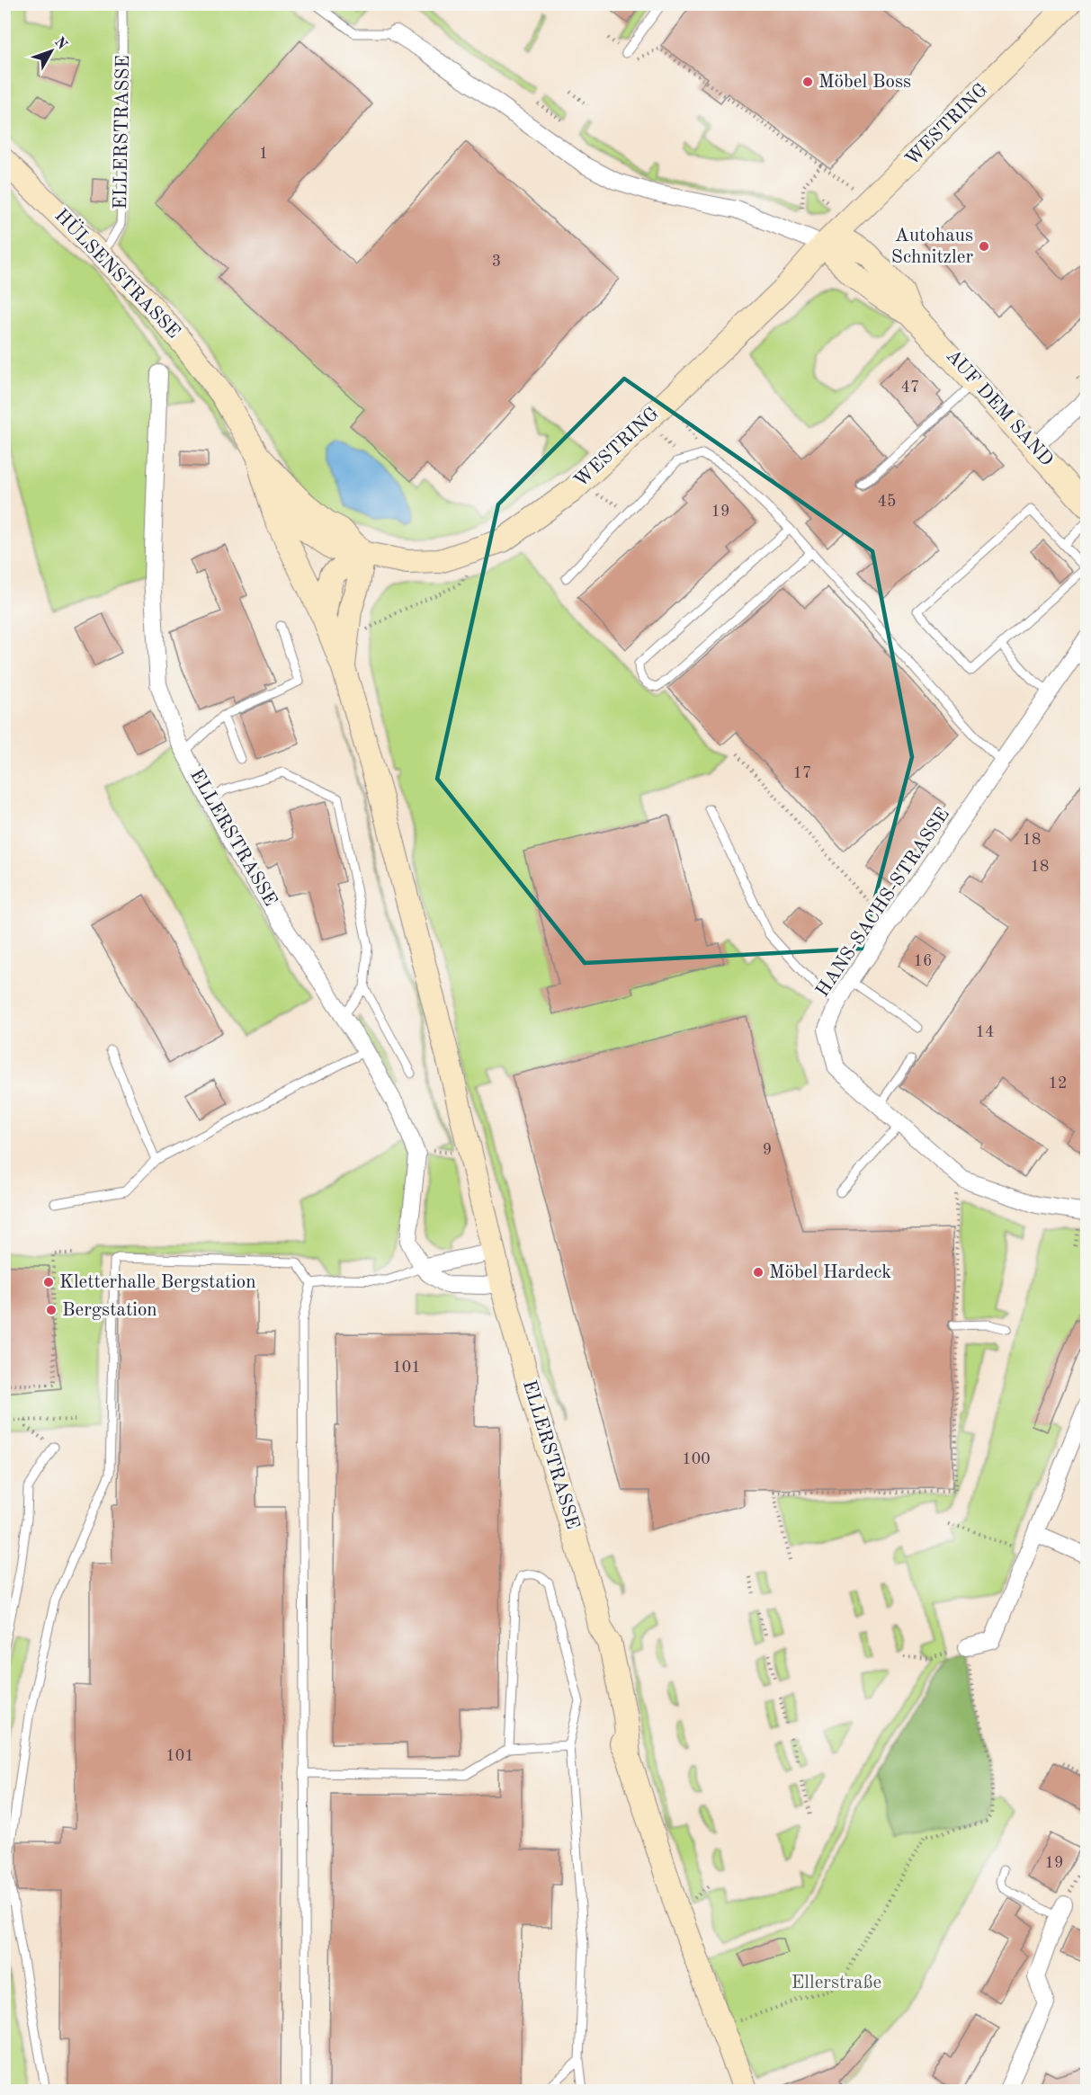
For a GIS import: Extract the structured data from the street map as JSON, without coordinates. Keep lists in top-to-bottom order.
{
  "streets": {
    "main road": [
      "WESTRING",
      "ELLERSTRASSE",
      "HÜLSENSTRASSE",
      "AUF DEM SAND"
    ],
    "street": ["HANS-SACHS-STRASSE"]
  },
  "crossings": [
    ["WESTRING", "ELLERSTRASSE"],
    ["WESTRING", "AUF DEM SAND"],
    ["ELLERSTRASSE", "HÜLSENSTRASSE"]
  ],
  "parks": ["Ellerstraße"],
  "places": [
    "Möbel Boss",
    "Autohaus Schnitzler",
    "Möbel Hardeck",
    "Kletterhalle Bergstation",
    "Bergstation"
  ],
  "house_numbers": [
    "1",
    "3",
    "47",
    "45",
    "19",
    "17",
    "18",
    "18",
    "16",
    "14",
    "12",
    "9",
    "101",
    "100",
    "101",
    "19"
  ],
  "north": "top right"
}
